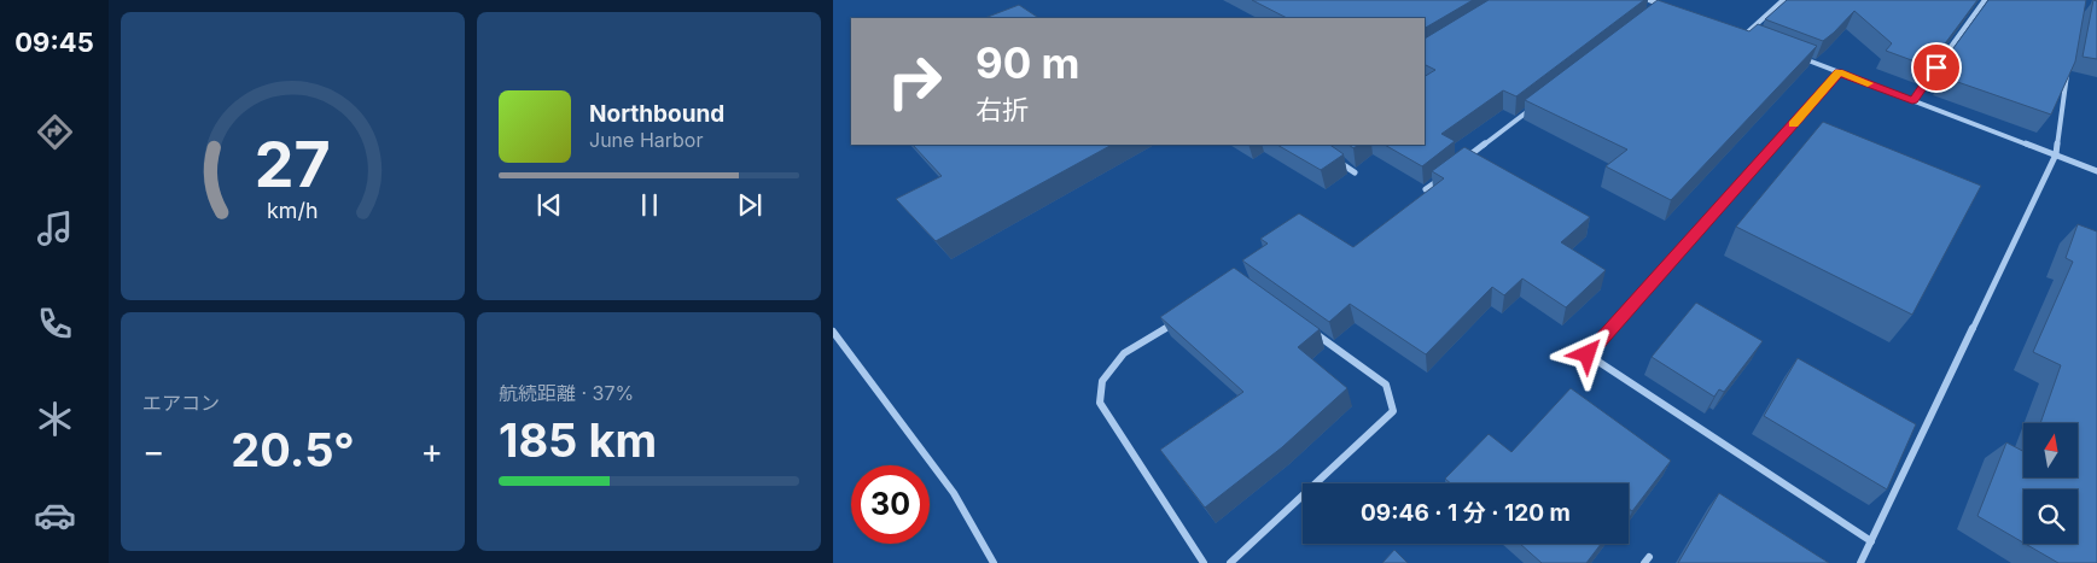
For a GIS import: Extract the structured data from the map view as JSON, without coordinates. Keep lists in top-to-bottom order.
{
  "north": "top",
  "page": {
    "tabs": "09:45",
    "turn": ["90 m", "右折"],
    "song": ["Northbound", "June Harbor"],
    "tile": [
      "エアコン",
      ["航続距離 · 37%", "185 km"]
    ],
    "heat": ["−", "20.5°", "+"],
    "limit": "30",
    "trip": "09:46 · 1 分 · 120 m",
    "gauge": ["27", "km/h"]
  }
}
